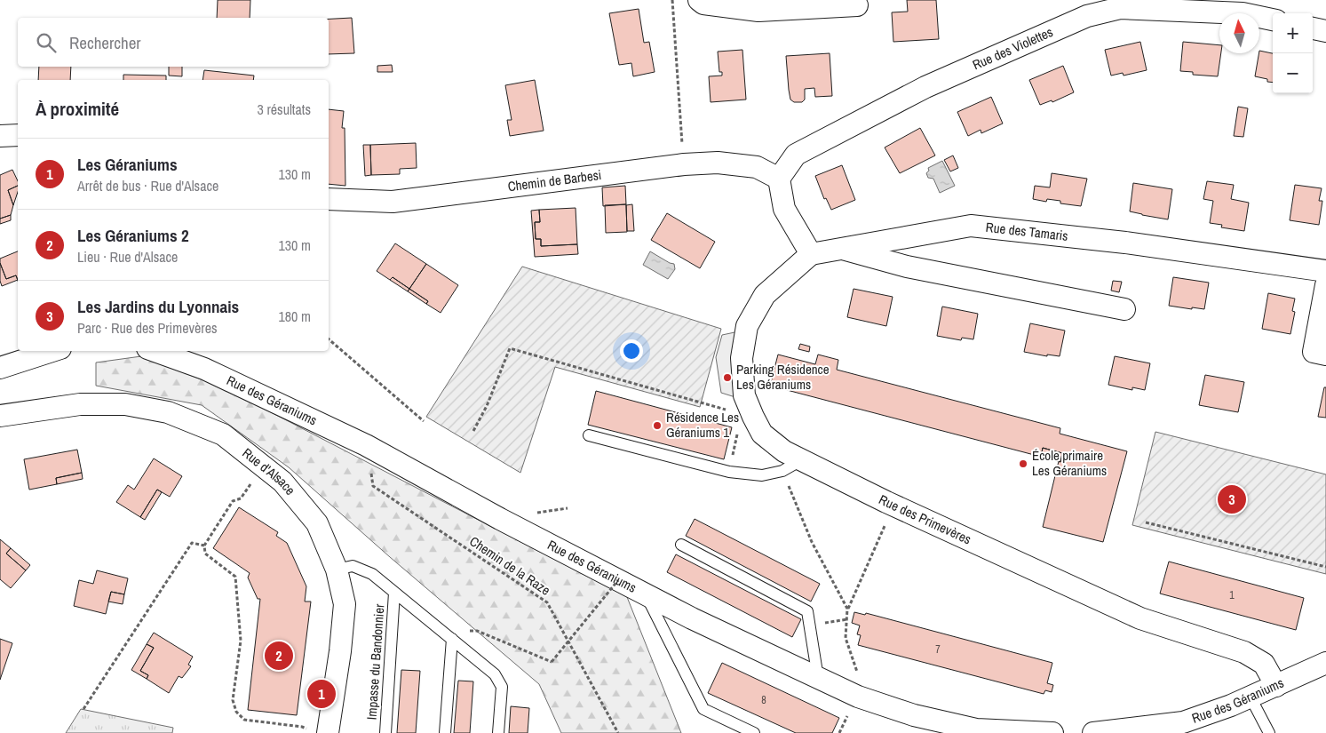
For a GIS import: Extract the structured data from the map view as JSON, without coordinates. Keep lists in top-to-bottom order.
{
  "streets": {
    "street": [
      "Rue des Violettes",
      "Chemin de Barbesi",
      "Rue des Tamaris",
      "Rue des Géraniums",
      "Rue d'Alsace",
      "Rue des Primevères"
    ],
    "lane": ["Impasse du Bandonnier"],
    "path": ["Chemin de la Raze"]
  },
  "crossings": [
    ["Rue des Violettes", "Chemin de Barbesi"],
    ["Rue des Tamaris", "Rue des Primevères"],
    ["Rue des Géraniums", "Rue des Primevères"],
    ["Rue des Géraniums", "Chemin de la Raze"],
    ["Rue d'Alsace", "Impasse du Bandonnier"]
  ],
  "places": ["Parking Résidence Les Géraniums", "Résidence Les Géraniums 1", "École primaire Les Géraniums"],
  "house_numbers": ["1", "7", "8"],
  "north": "top",
  "page": {
    "map_buttons": ["+", "−"],
    "search": "Rechercher",
    "heading": ["À proximité", "3 résultats"],
    "list": [
      {
        "mark": "1",
        "name": "Les Géraniums",
        "note": "Arrêt de bus · Rue d'Alsace",
        "value": "130 m"
      },
      {
        "mark": "2",
        "name": "Les Géraniums 2",
        "note": "Lieu · Rue d'Alsace",
        "value": "130 m"
      },
      {
        "mark": "3",
        "name": "Les Jardins du Lyonnais",
        "note": "Parc · Rue des Primevères",
        "value": "180 m"
      }
    ],
    "pins": ["3", "2", "1"]
  }
}
